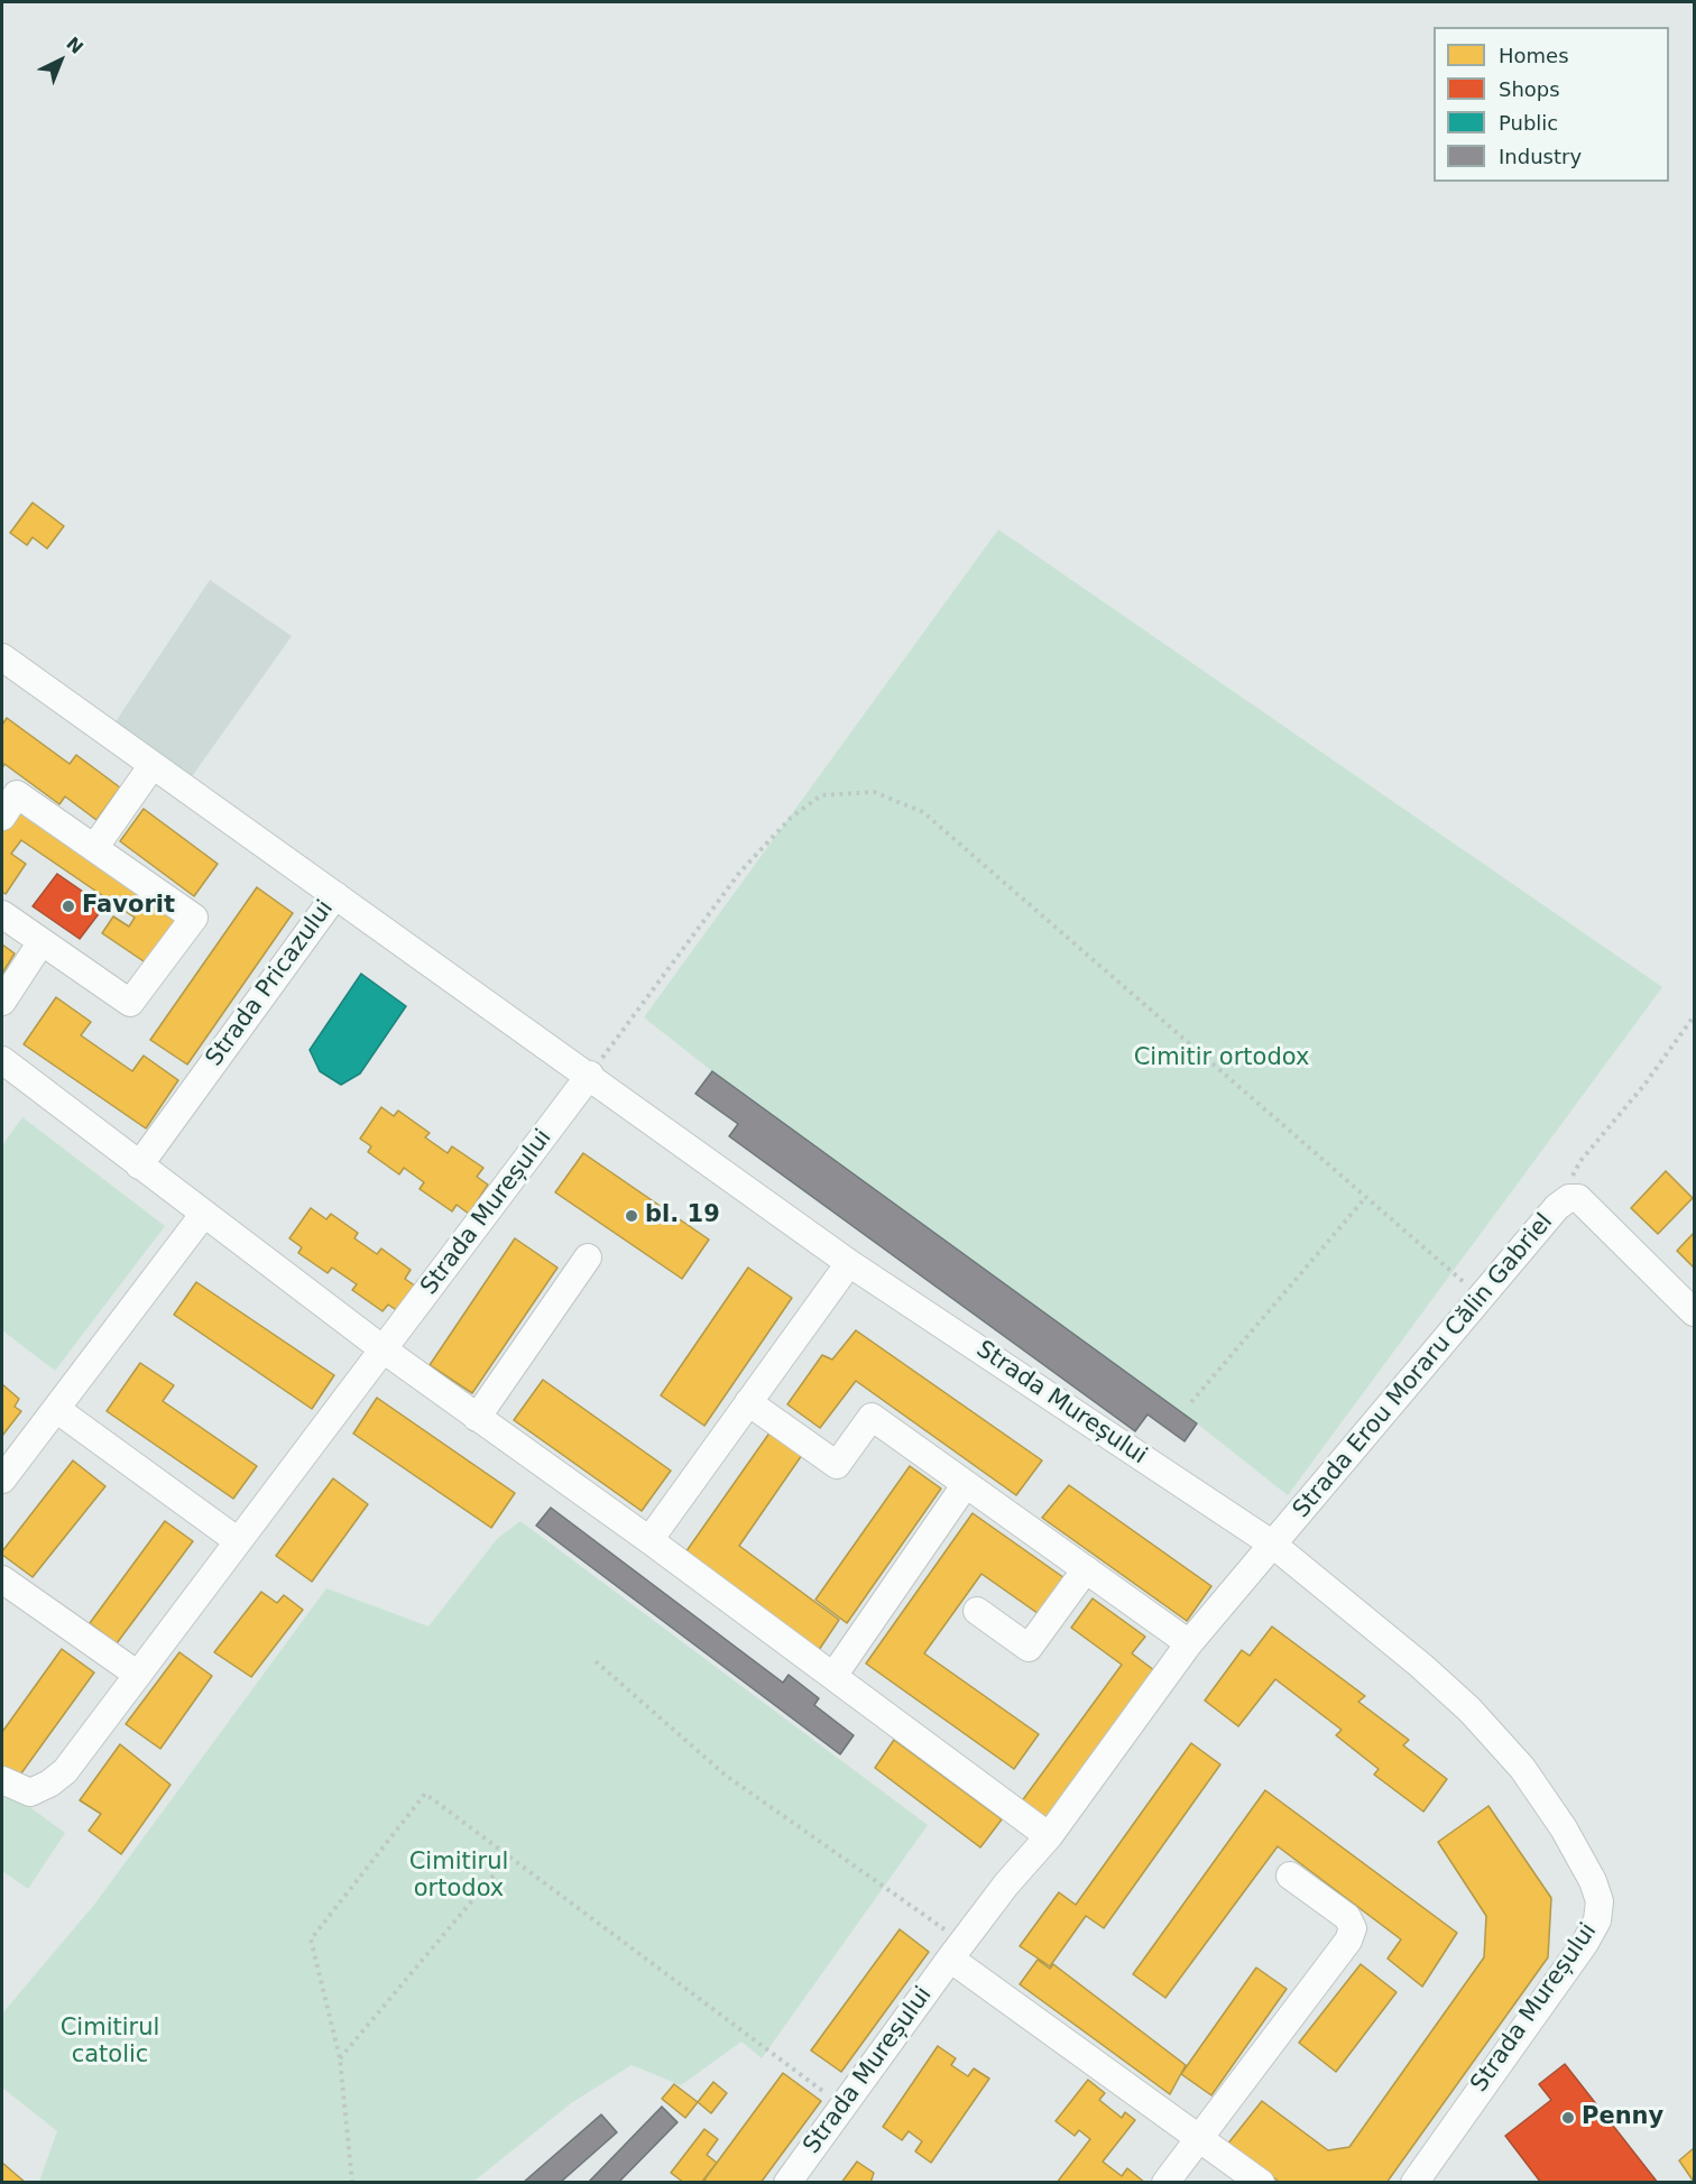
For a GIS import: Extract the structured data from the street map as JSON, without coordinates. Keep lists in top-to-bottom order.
{
  "streets": {
    "street": ["Strada Pricazului", "Strada Mureșului", "Strada Erou Moraru Călin Gabriel"]
  },
  "crossings": [
    ["Strada Pricazului", "Strada Mureșului"],
    ["Strada Mureșului", "Strada Erou Moraru Călin Gabriel"]
  ],
  "parks": ["Cimitir ortodox", "Cimitirul ortodox", "Cimitirul catolic"],
  "places": ["Favorit", "bl. 19", "Penny"],
  "legend": [
    "Homes",
    "Shops",
    "Public",
    "Industry"
  ],
  "north": "top right"
}
